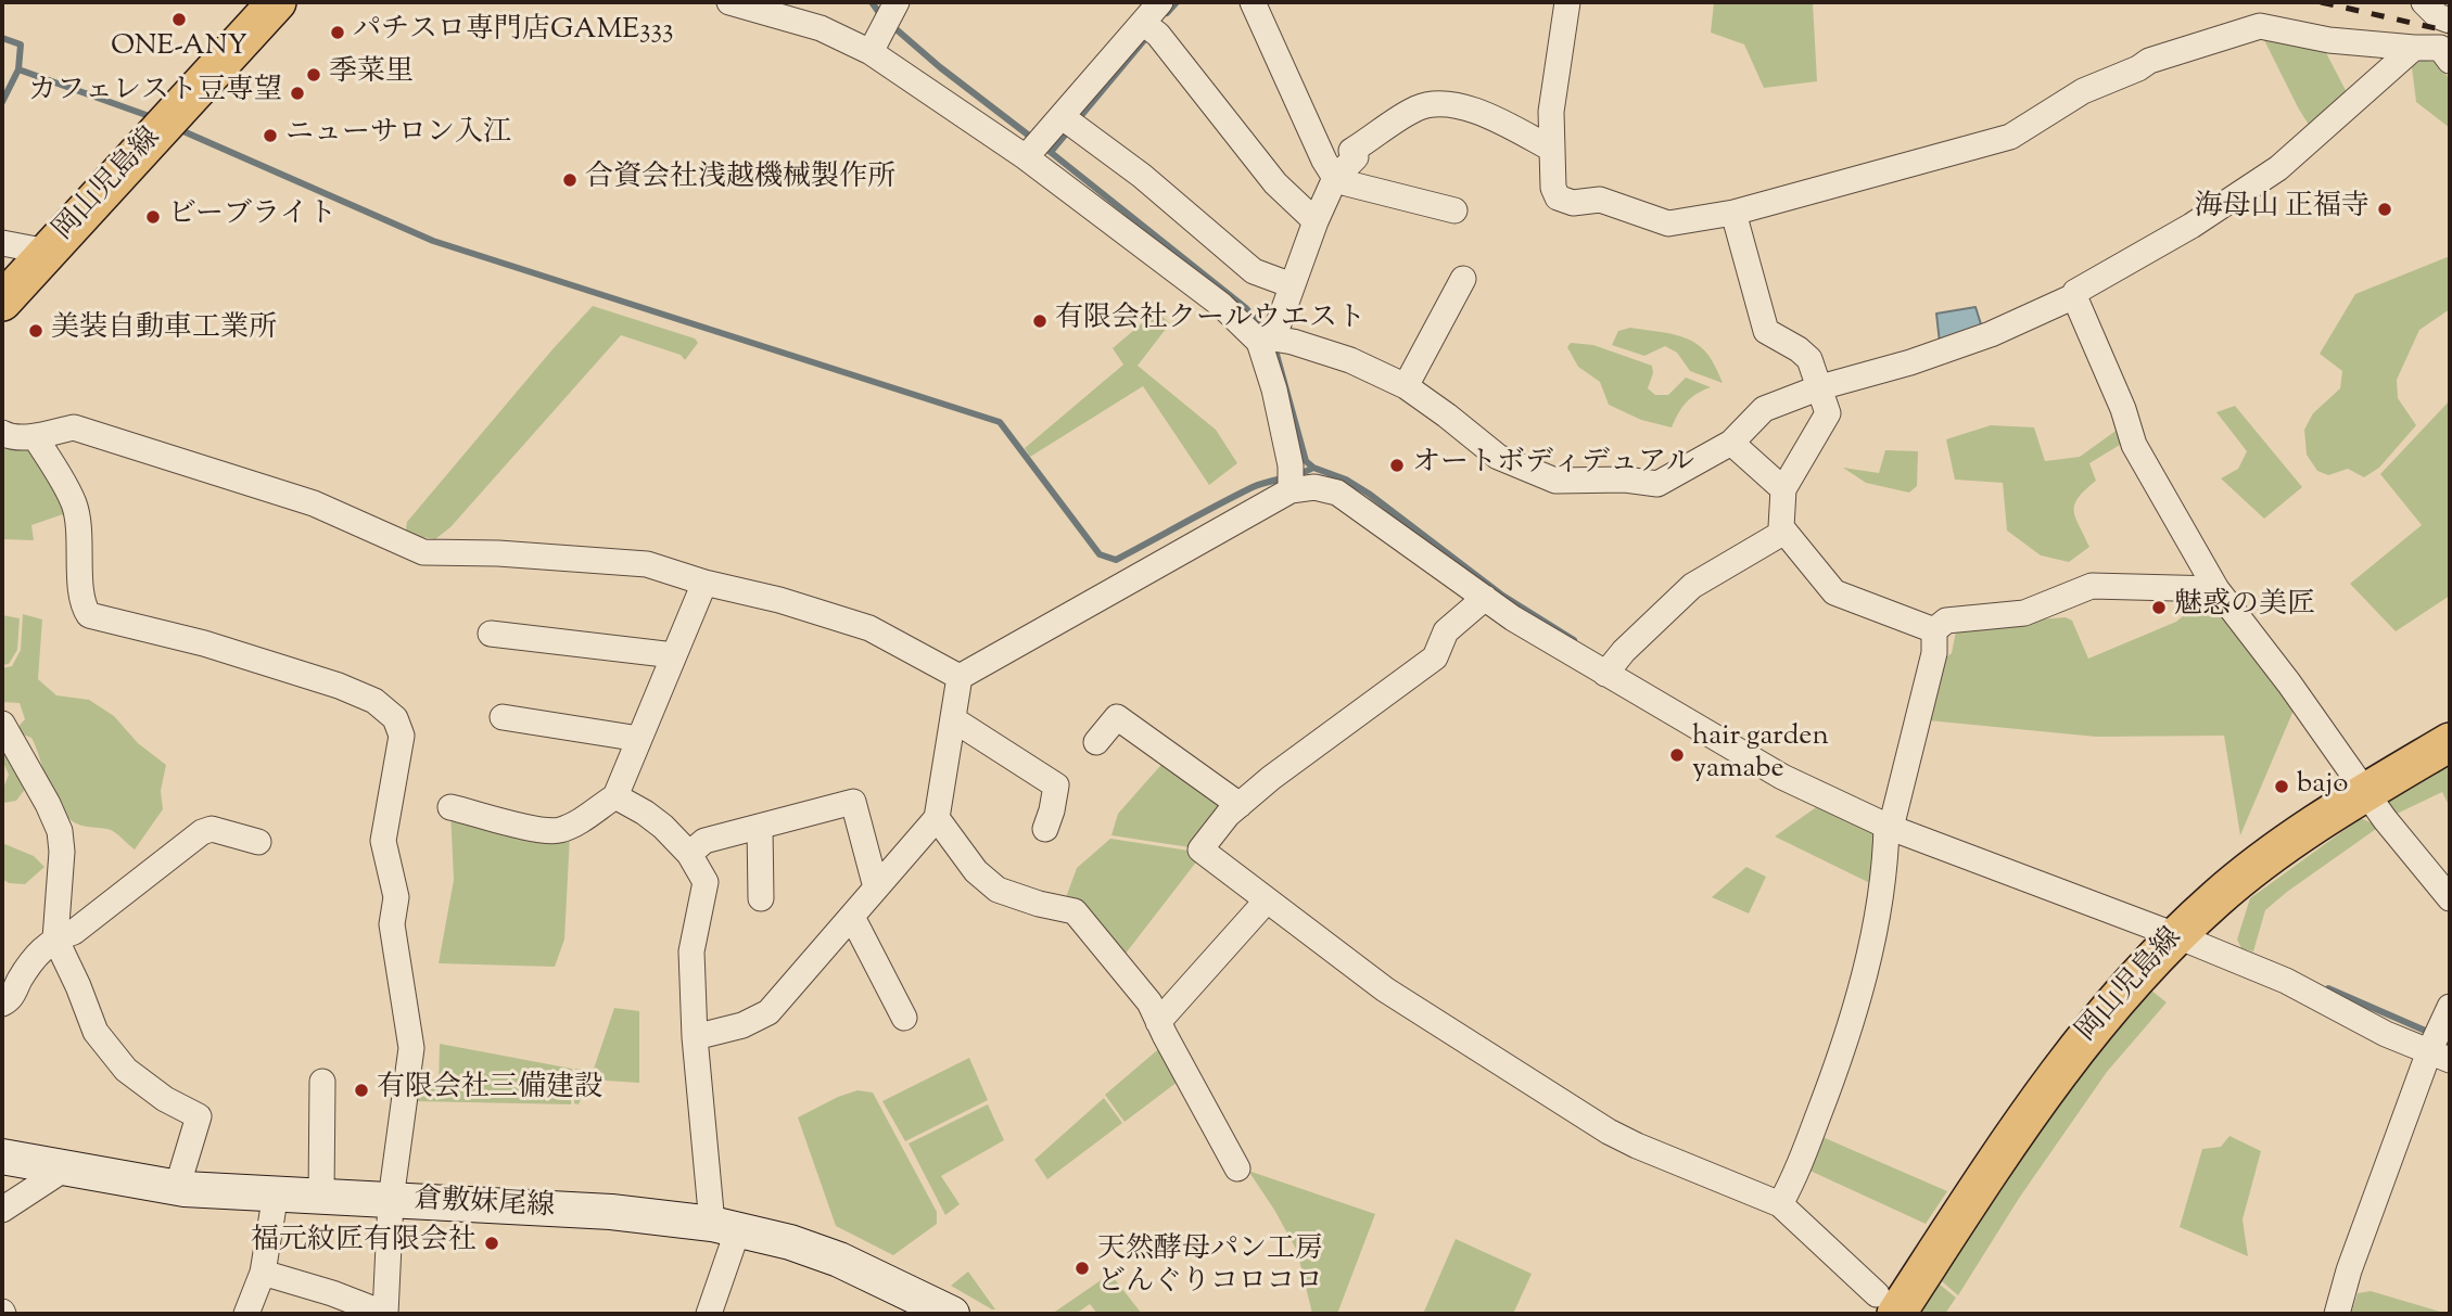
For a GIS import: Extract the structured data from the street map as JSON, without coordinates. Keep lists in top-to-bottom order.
{
  "streets": {
    "main road": ["岡山児島線", "倉敷妹尾線"]
  },
  "places": [
    "ONE-ANY",
    "パチスロ専門店GAME333",
    "季菜里",
    "カフェレスト豆専望",
    "ニューサロン入江",
    "合資会社浅越機械製作所",
    "海母山 正福寺",
    "ビーブライト",
    "有限会社クールウエスト",
    "美装自動車工業所",
    "オートボディデュアル",
    "魅惑の美匠",
    "hair garden yamabe",
    "bajo",
    "有限会社三備建設",
    "福元紋匠有限会社",
    "天然酵母パン工房 どんぐりコロコロ"
  ]
}
